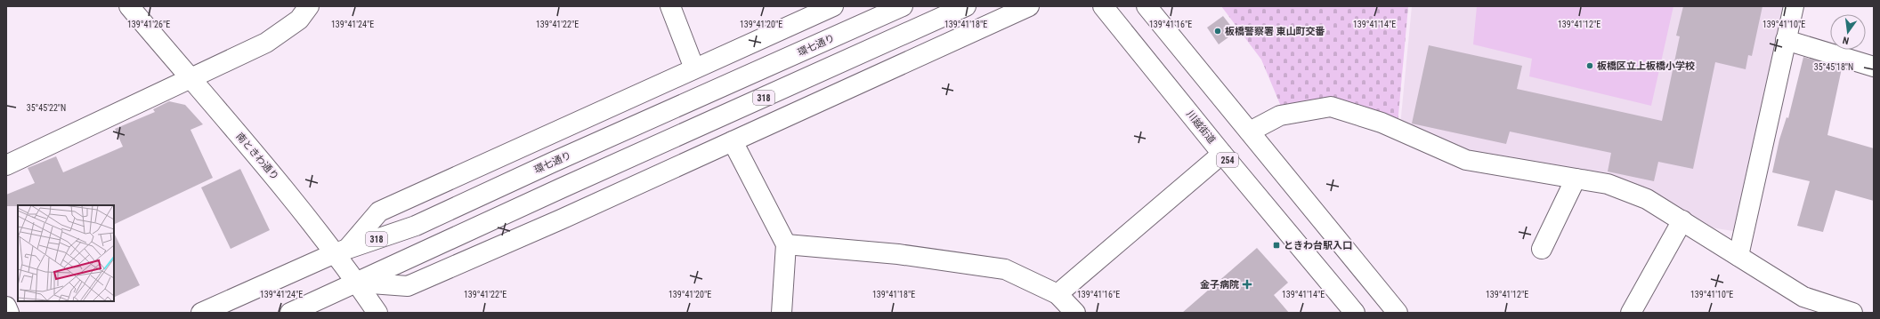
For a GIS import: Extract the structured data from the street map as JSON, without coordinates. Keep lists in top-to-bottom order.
{
  "streets": {
    "main road": [
      "環七通り",
      "318",
      "川越街道",
      "南ときわ通り",
      "254"
    ]
  },
  "crossings": [
    ["環七通り", "南ときわ通り"],
    ["318", "南ときわ通り"]
  ],
  "places": {
    "other": ["板橋警察署 東山町交番", "板橋区立上板橋小学校"],
    "transit": ["ときわ台駅入口"],
    "health": ["金子病院"]
  },
  "north": "bottom",
  "coordinates": [
    "139°41'26\"E",
    "139°41'24\"E",
    "139°41'22\"E",
    "139°41'20\"E",
    "139°41'18\"E",
    "139°41'16\"E",
    "139°41'14\"E",
    "139°41'12\"E",
    "139°41'10\"E",
    "35°45'18\"N",
    "35°45'22\"N"
  ]
}
